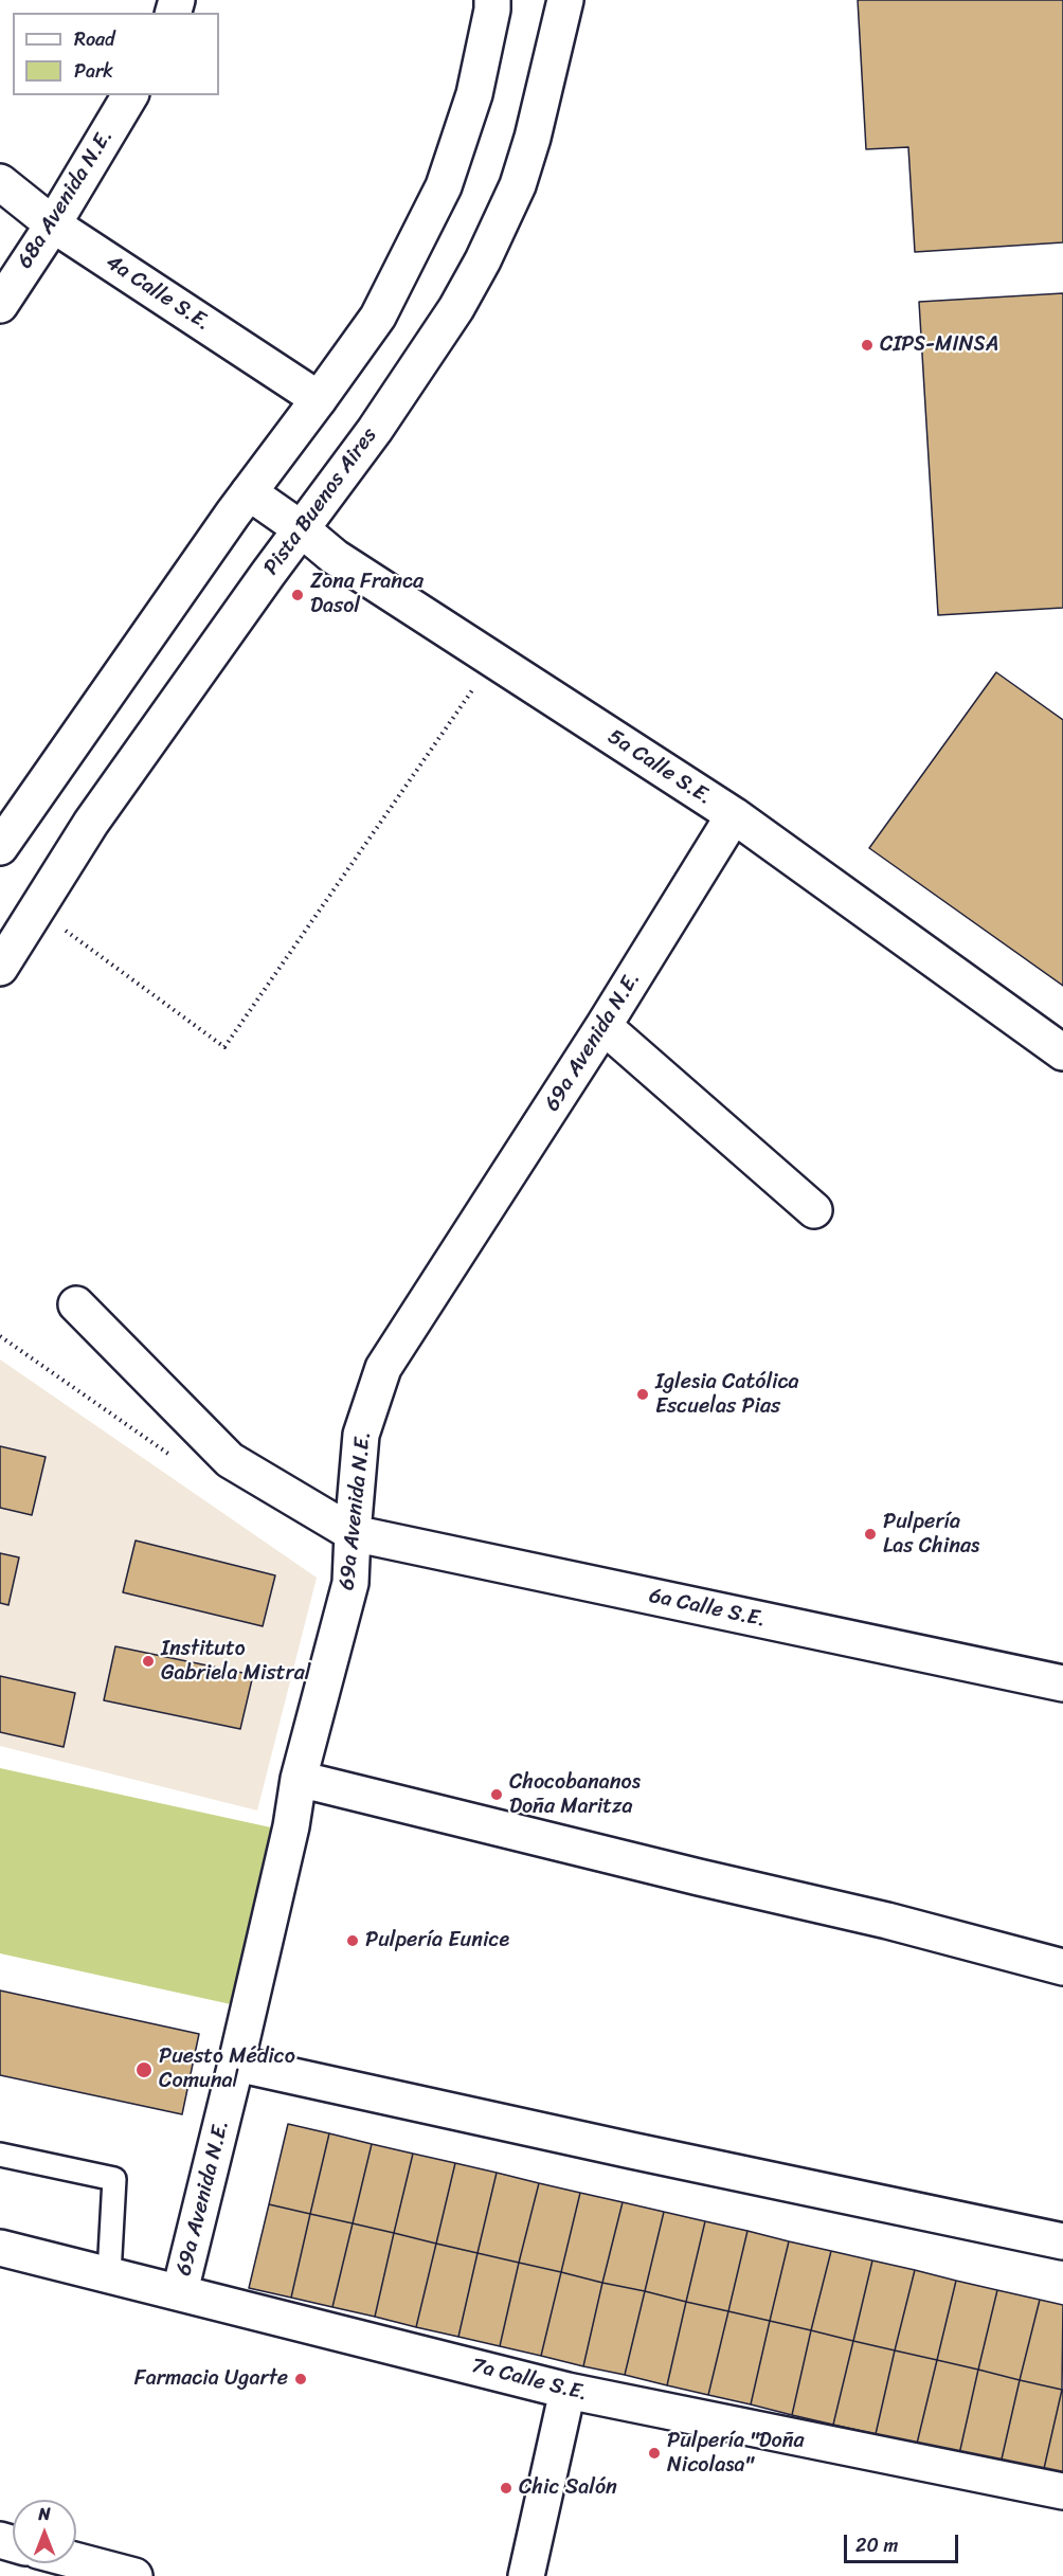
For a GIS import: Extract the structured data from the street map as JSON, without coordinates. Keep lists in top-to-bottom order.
{
  "streets": {
    "street": [
      "68a Avenida N.E.",
      "4a Calle S.E.",
      "Pista Buenos Aires",
      "5a Calle S.E.",
      "69a Avenida N.E.",
      "6a Calle S.E.",
      "7a Calle S.E."
    ]
  },
  "crossings": [
    ["68a Avenida N.E.", "4a Calle S.E."],
    ["Pista Buenos Aires", "5a Calle S.E."],
    ["5a Calle S.E.", "69a Avenida N.E."],
    ["69a Avenida N.E.", "6a Calle S.E."],
    ["69a Avenida N.E.", "7a Calle S.E."]
  ],
  "places": [
    "CIPS-MINSA",
    "Zona Franca Dasol",
    "Iglesia Católica Escuelas Pias",
    "Pulpería Las Chinas",
    "Instituto Gabriela Mistral",
    "Chocobananos Doña Maritza",
    "Pulpería Eunice",
    "Puesto Médico Comunal",
    "Farmacia Ugarte",
    "Pulpería \"Doña Nicolasa\"",
    "Chic Salón"
  ],
  "legend": ["Road", "Park"],
  "scale_bar": "20 m",
  "north": "top"
}
